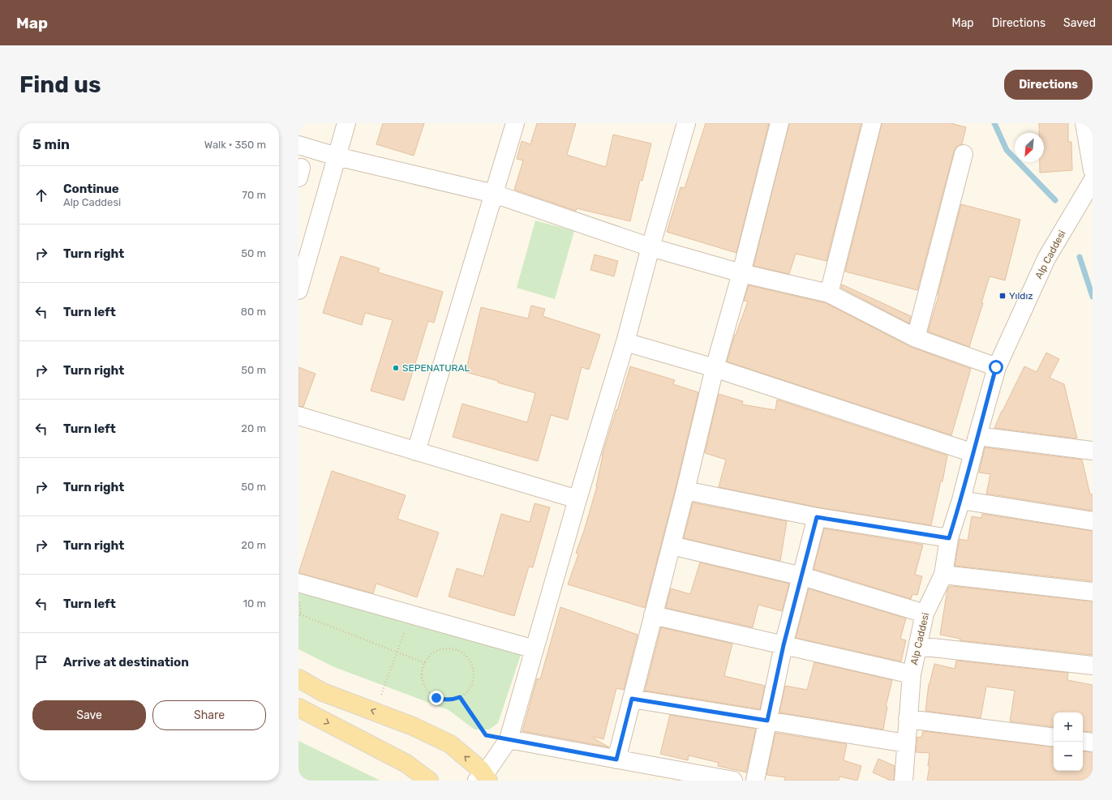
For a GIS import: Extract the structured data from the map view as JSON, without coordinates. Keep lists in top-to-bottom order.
{
  "streets": {
    "street": ["Alp Caddesi"]
  },
  "places": {
    "transit": ["Yıldız"],
    "other": ["SEPENATURAL"]
  },
  "north": "bottom left",
  "page": {
    "header": "Map",
    "nav": ["Map", "Directions", "Saved"],
    "buttons": [
      "Directions",
      ["Save", "Share"]
    ],
    "title": "Find us",
    "heading": ["5 min", "Walk · 350 m"],
    "list": [
      ["Continue", "Alp Caddesi", "70 m"],
      ["Turn right", "50 m"],
      ["Turn left", "80 m"],
      ["Turn right", "50 m"],
      ["Turn left", "20 m"],
      ["Turn right", "50 m"],
      ["Turn right", "20 m"],
      ["Turn left", "10 m"],
      "Arrive at destination"
    ],
    "map_buttons": ["+", "−"]
  }
}
